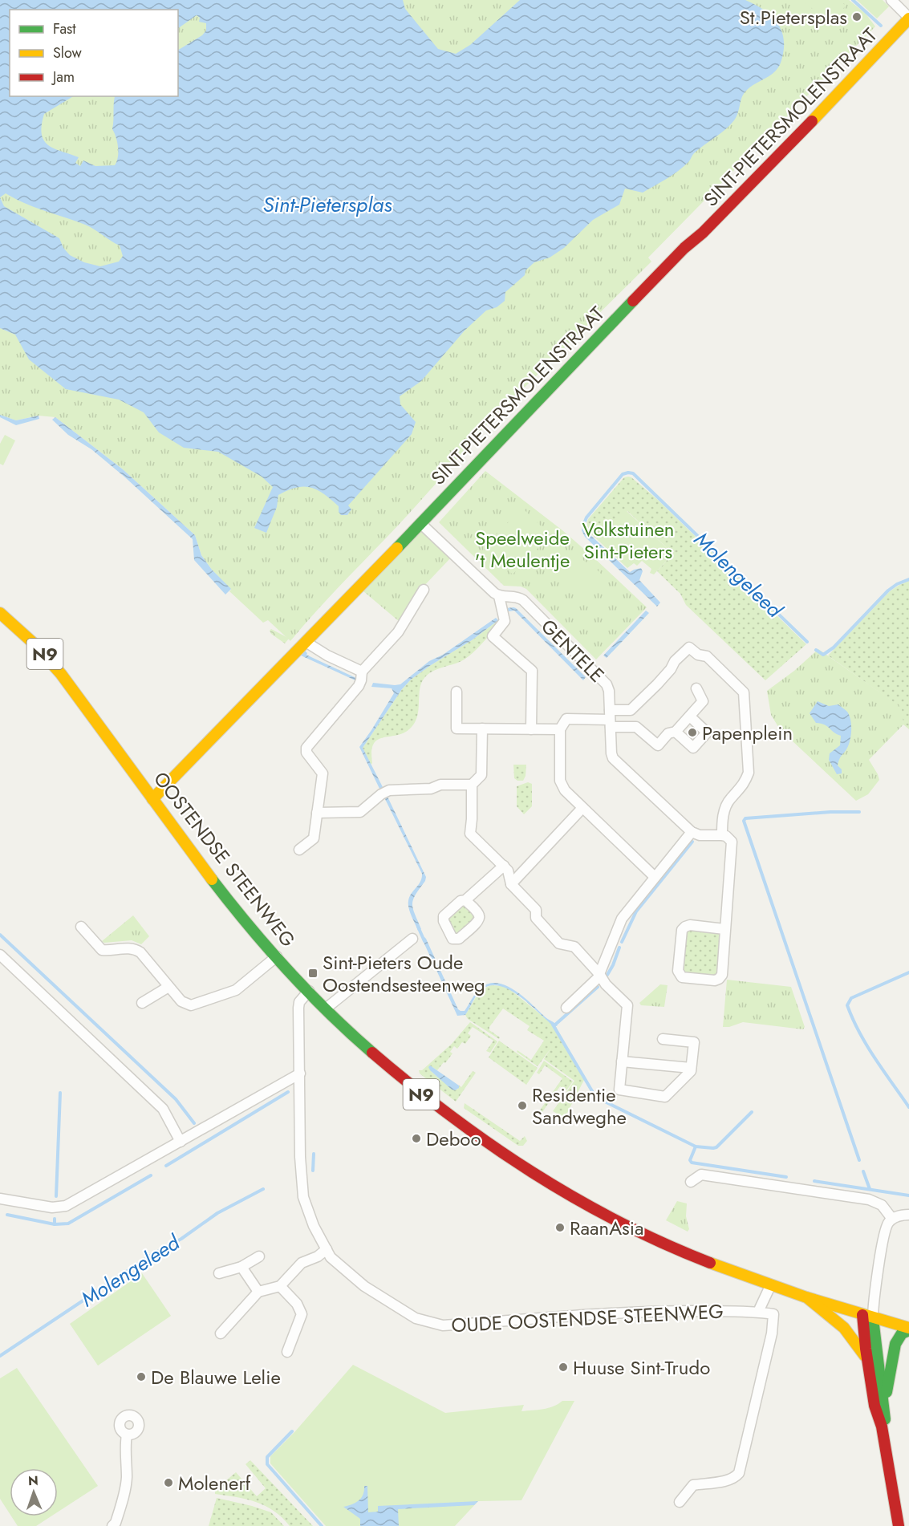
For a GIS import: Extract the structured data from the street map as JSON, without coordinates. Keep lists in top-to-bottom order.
{
  "streets": {
    "main road": ["SINT-PIETERSMOLENSTRAAT", "N9", "OOSTENDSE STEENWEG"],
    "street": ["GENTELE", "OUDE OOSTENDSE STEENWEG"]
  },
  "crossings": [
    ["SINT-PIETERSMOLENSTRAAT", "OOSTENDSE STEENWEG"],
    ["OOSTENDSE STEENWEG", "OUDE OOSTENDSE STEENWEG"]
  ],
  "water": ["Sint-Pietersplas", "Molengeleed"],
  "parks": ["Volkstuinen Sint-Pieters", "Speelweide 't Meulentje"],
  "places": {
    "other": [
      "St.Pietersplas",
      "Papenplein",
      "Residentie Sandweghe",
      "Deboo",
      "RaanAsia",
      "Huuse Sint-Trudo",
      "De Blauwe Lelie",
      "Molenerf"
    ],
    "transit": ["Sint-Pieters Oude Oostendsesteenweg"]
  },
  "legend": ["Fast", "Slow", "Jam"],
  "north": "top"
}
